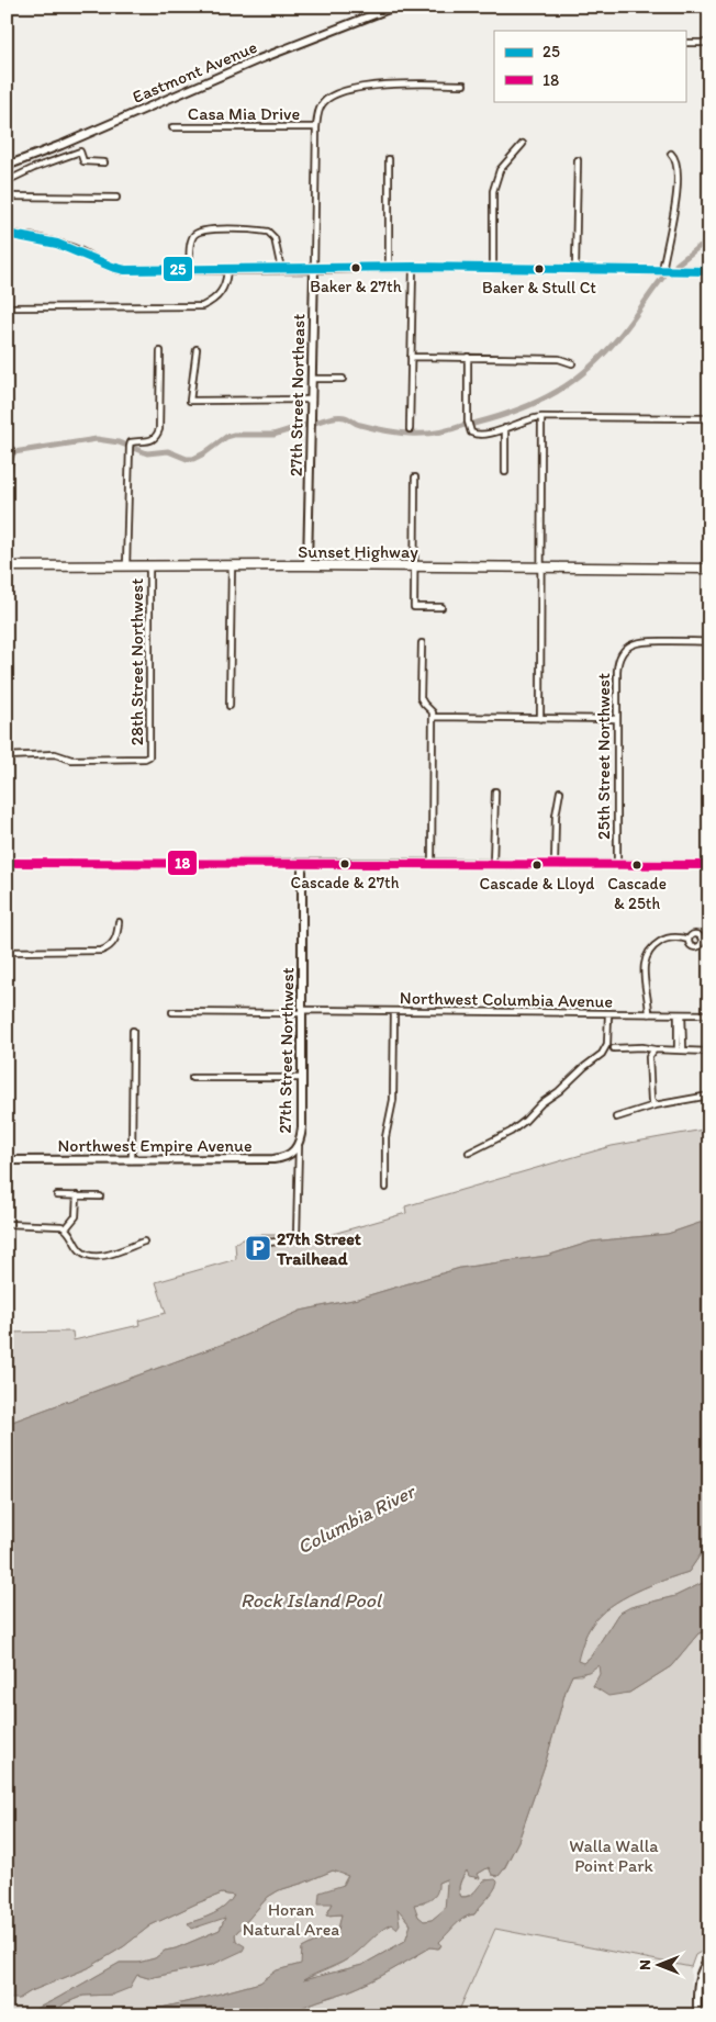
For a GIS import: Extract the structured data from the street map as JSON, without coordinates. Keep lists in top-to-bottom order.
{
  "streets": {
    "highway": ["Sunset Highway"],
    "street": [
      "Eastmont Avenue",
      "Casa Mia Drive",
      "27th Street Northeast",
      "28th Street Northwest",
      "25th Street Northwest",
      "Northwest Columbia Avenue",
      "27th Street Northwest",
      "Northwest Empire Avenue"
    ]
  },
  "crossings": [
    ["Casa Mia Drive", "27th Street Northeast"],
    ["27th Street Northeast", "Sunset Highway"],
    ["Sunset Highway", "28th Street Northwest"],
    ["Northwest Columbia Avenue", "27th Street Northwest"],
    ["27th Street Northwest", "Northwest Empire Avenue"]
  ],
  "water": ["Columbia River", "Rock Island Pool"],
  "parks": ["Walla Walla Point Park", "Horan Natural Area"],
  "places": {
    "other": [
      "Baker & 27th",
      "Baker & Stull Ct",
      "Cascade & 27th",
      "Cascade & Lloyd",
      "Cascade & 25th"
    ],
    "parking": ["27th Street Trailhead"]
  },
  "lines": ["transit line 25", "transit line 18"],
  "legend": ["25", "18"],
  "north": "left"
}
